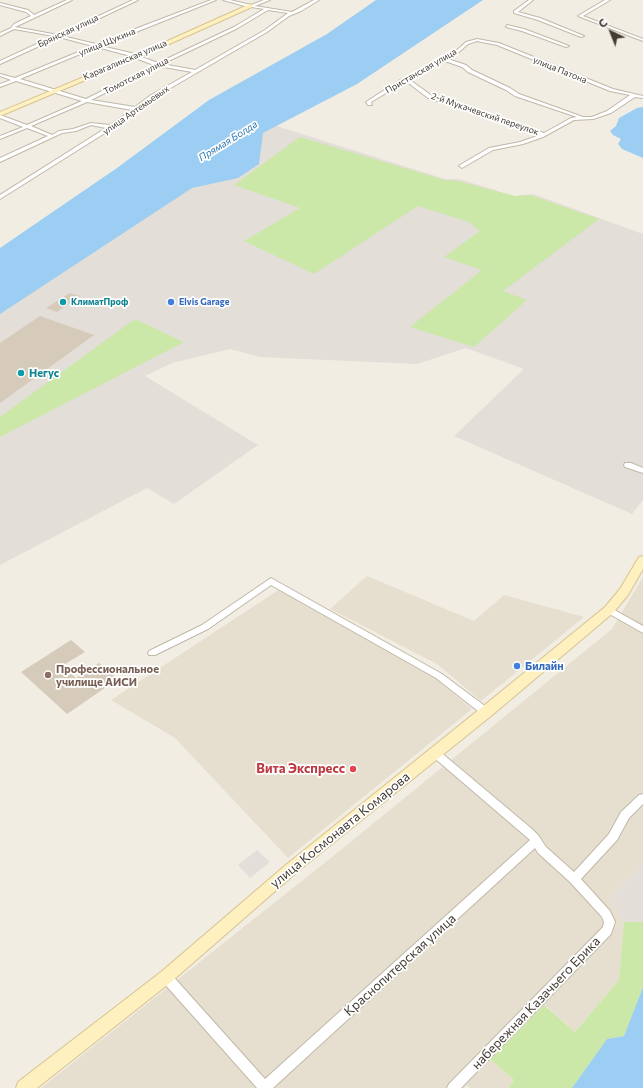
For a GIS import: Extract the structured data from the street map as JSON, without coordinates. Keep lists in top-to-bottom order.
{
  "streets": {
    "main road": ["Карагалинская улица", "улица Космонавта Комарова"],
    "street": [
      "Брянская улица",
      "улица Щукина",
      "улица Патона",
      "Пристанская улица",
      "Томотская улица",
      "улица Артемьевых",
      "2-й Мукачевский переулок",
      "Краснопитерская улица",
      "набережная Казачьего Ерика"
    ]
  },
  "crossings": [
    ["улица Патона", "Пристанская улица"],
    ["Пристанская улица", "2-й Мукачевский переулок"]
  ],
  "water": ["Прямая Болда"],
  "places": [
    "КлиматПроф",
    "Elvis Garage",
    "Негус",
    "Билайн",
    "Профессиональное училище АИСИ",
    "Вита Экспресс"
  ],
  "north": "top left"
}
